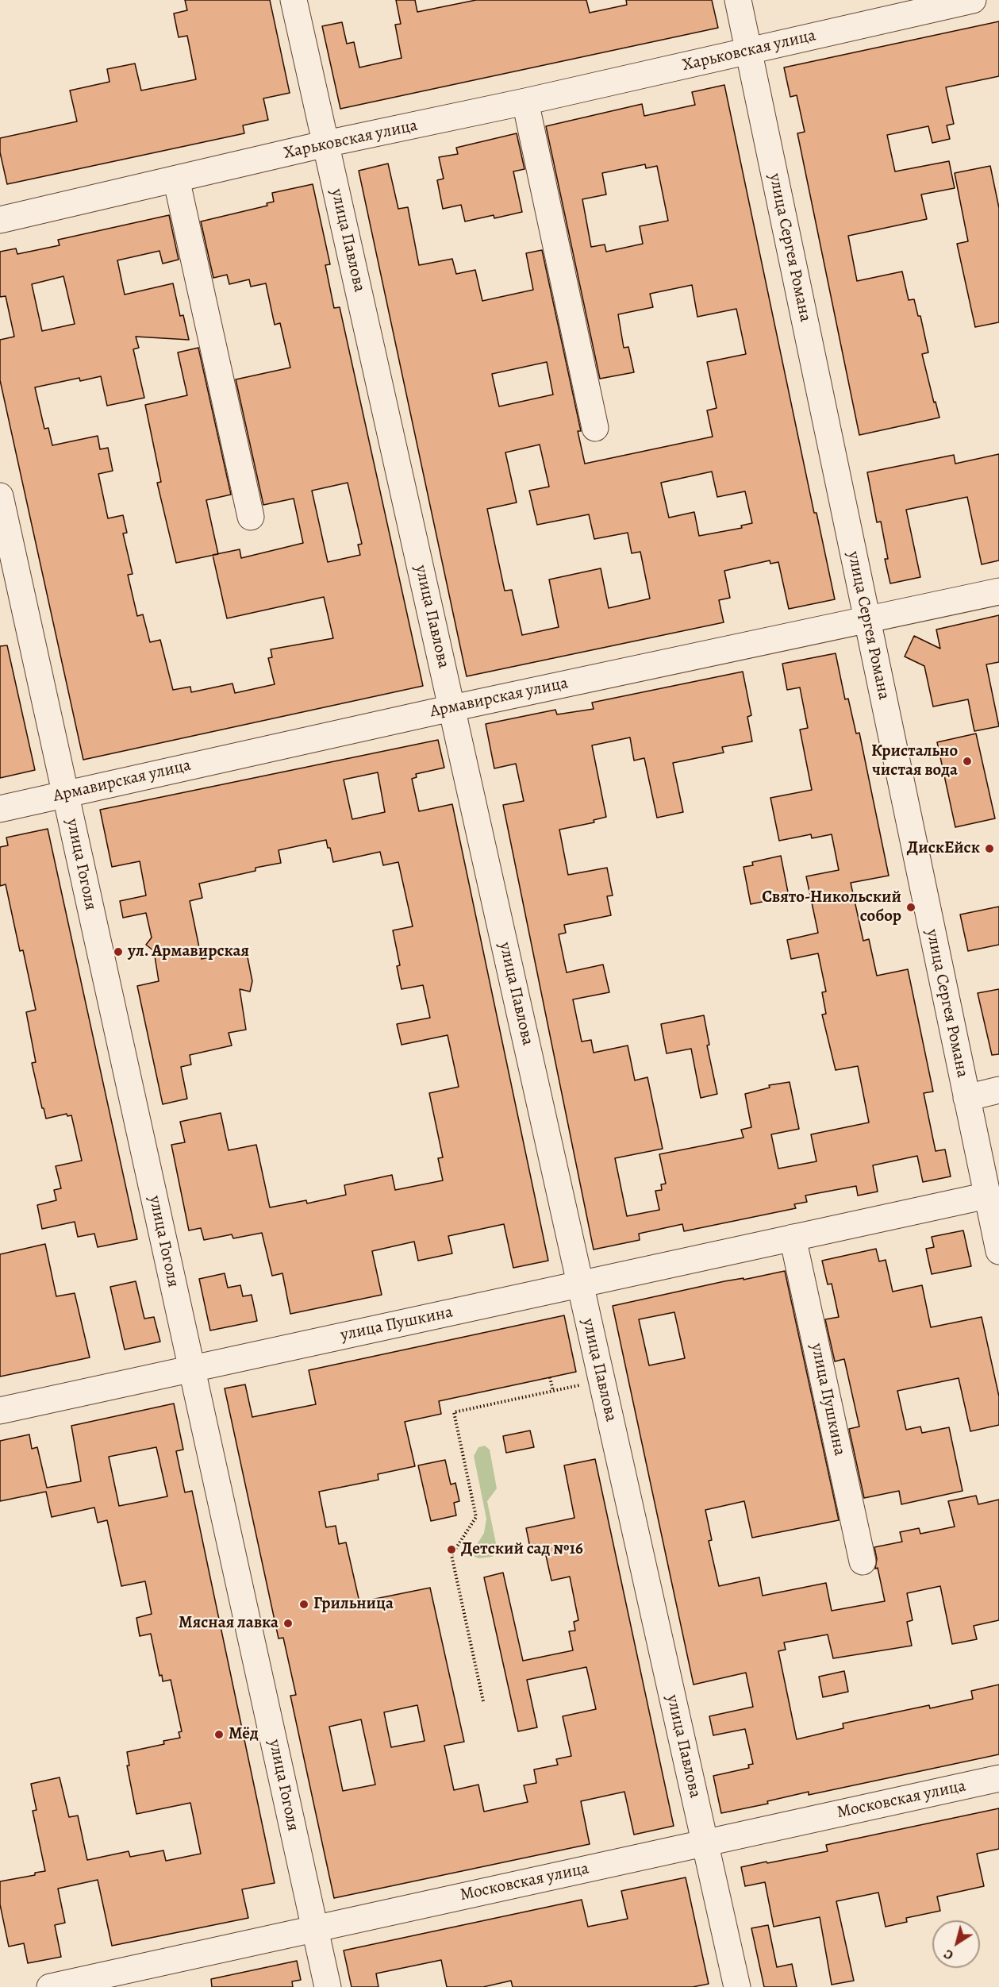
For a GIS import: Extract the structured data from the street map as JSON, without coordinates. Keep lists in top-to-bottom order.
{
  "streets": {
    "street": [
      "Харьковская улица",
      "улица Павлова",
      "улица Сергея Романа",
      "Армавирская улица",
      "улица Гоголя",
      "улица Пушкина",
      "Московская улица"
    ]
  },
  "crossings": [
    ["Харьковская улица", "улица Павлова"],
    ["Харьковская улица", "улица Сергея Романа"],
    ["улица Павлова", "Армавирская улица"],
    ["улица Павлова", "улица Пушкина"],
    ["улица Павлова", "Московская улица"],
    ["улица Сергея Романа", "Армавирская улица"],
    ["улица Сергея Романа", "улица Пушкина"],
    ["Армавирская улица", "улица Гоголя"],
    ["улица Гоголя", "улица Пушкина"],
    ["улица Гоголя", "Московская улица"]
  ],
  "places": [
    "Кристально чистая вода",
    "ДискЕйск",
    "Свято-Никольский собор",
    "ул. Армавирская",
    "Детский сад №16",
    "Грильница",
    "Мясная лавка",
    "Мёд"
  ],
  "north": "bottom left"
}
